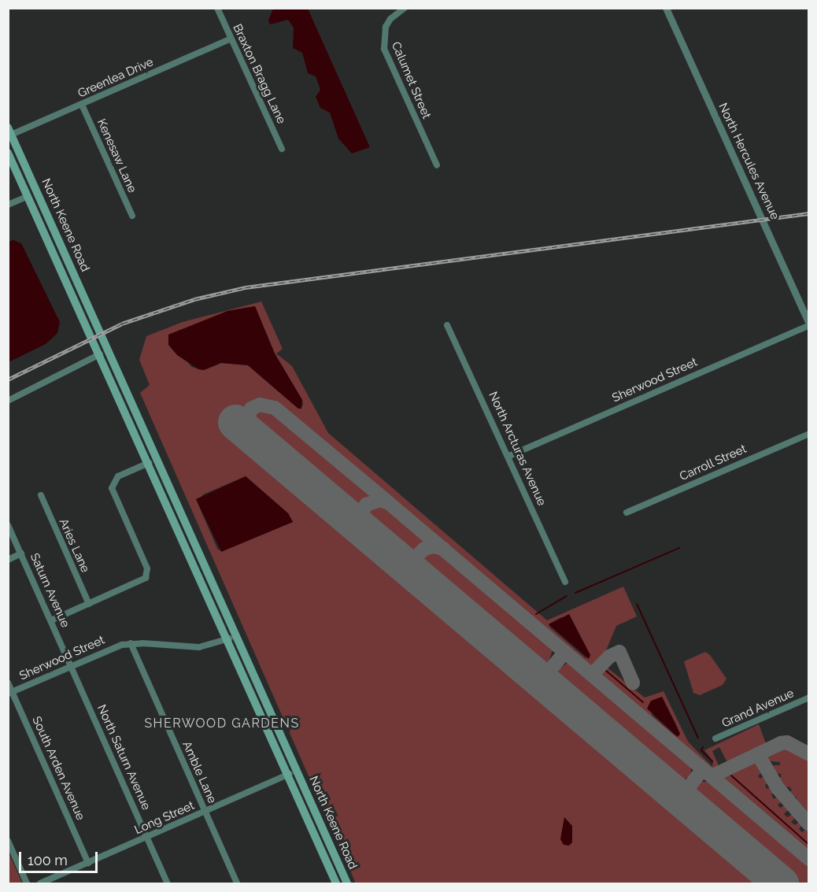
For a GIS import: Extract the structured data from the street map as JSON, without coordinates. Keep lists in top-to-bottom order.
{
  "streets": {
    "main road": ["North Keene Road"],
    "street": [
      "Braxton Bragg Lane",
      "Greenlea Drive",
      "Calumet Street",
      "Kenesaw Lane",
      "North Hercules Avenue",
      "Sherwood Street",
      "North Arcturas Avenue",
      "Carroll Street",
      "Aries Lane",
      "Saturn Avenue",
      "Grand Avenue",
      "North Saturn Avenue",
      "South Arden Avenue",
      "Amble Lane",
      "Long Street"
    ]
  },
  "crossings": [
    ["Braxton Bragg Lane", "Greenlea Drive"],
    ["Greenlea Drive", "Kenesaw Lane"],
    ["Greenlea Drive", "North Keene Road"],
    ["North Hercules Avenue", "Sherwood Street"],
    ["North Keene Road", "Sherwood Street"],
    ["North Keene Road", "Long Street"],
    ["Sherwood Street", "North Arcturas Avenue"],
    ["Sherwood Street", "Saturn Avenue"],
    ["Sherwood Street", "North Saturn Avenue"],
    ["Sherwood Street", "South Arden Avenue"],
    ["Sherwood Street", "Amble Lane"],
    ["Saturn Avenue", "North Saturn Avenue"],
    ["North Saturn Avenue", "Long Street"],
    ["South Arden Avenue", "Long Street"],
    ["Amble Lane", "Long Street"]
  ],
  "districts": ["SHERWOOD GARDENS"],
  "scale_bar": "100 m"
}
